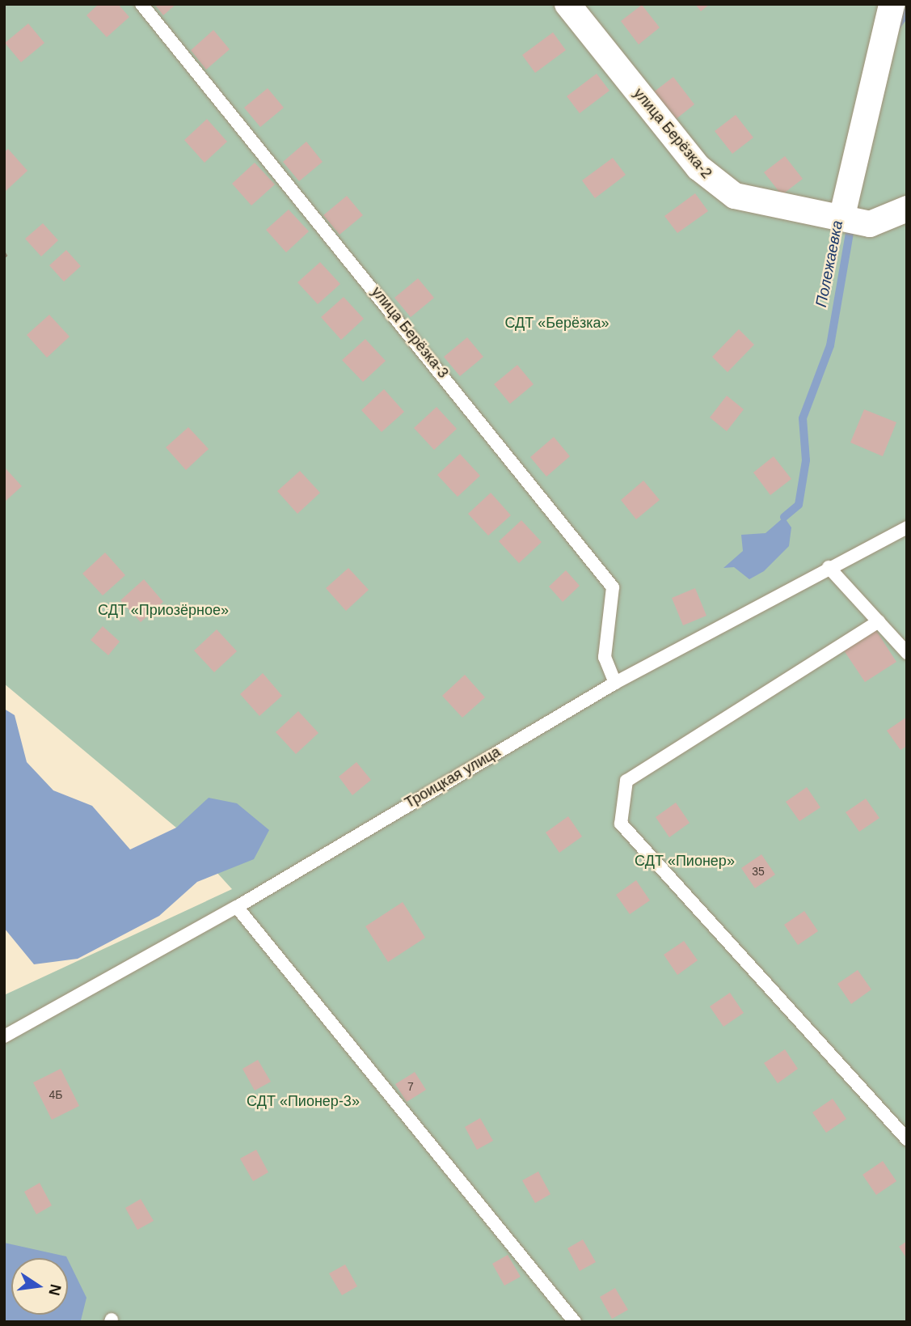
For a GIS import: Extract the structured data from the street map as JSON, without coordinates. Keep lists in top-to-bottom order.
{
  "streets": {
    "street": ["улица Берёзка-2"],
    "lane": ["улица Берёзка-3", "Троицкая улица"]
  },
  "crossings": [
    ["улица Берёзка-3", "Троицкая улица"]
  ],
  "water": ["Полежаевка"],
  "parks": [
    "СДТ «Берёзка»",
    "СДТ «Приозёрное»",
    "СДТ «Пионер»",
    "СДТ «Пионер-3»"
  ],
  "house_numbers": ["35", "7", "4Б"],
  "north": "right"
}
